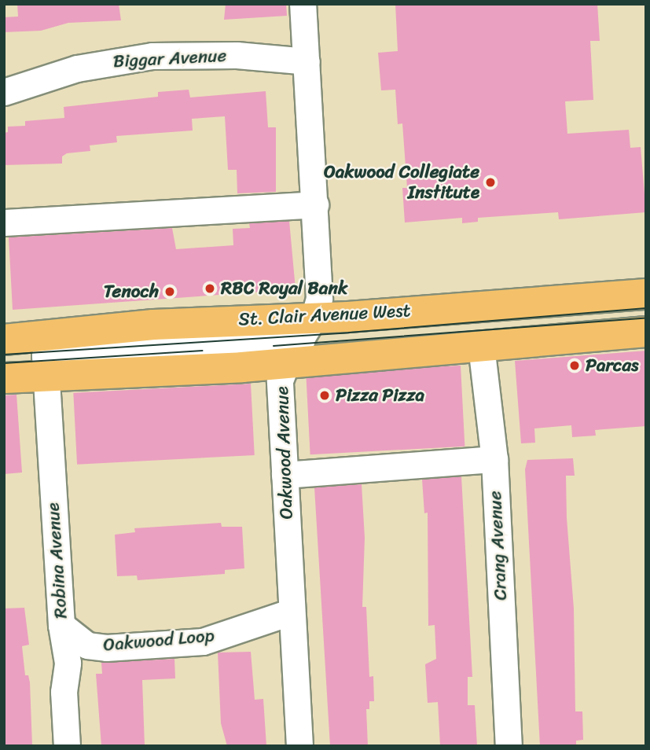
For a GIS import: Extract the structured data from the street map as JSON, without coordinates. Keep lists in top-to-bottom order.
{
  "streets": {
    "main road": ["St. Clair Avenue West"],
    "street": [
      "Biggar Avenue",
      "Oakwood Avenue",
      "Crang Avenue",
      "Robina Avenue",
      "Oakwood Loop"
    ]
  },
  "crossings": [
    ["Biggar Avenue", "Oakwood Avenue"],
    ["St. Clair Avenue West", "Oakwood Avenue"],
    ["St. Clair Avenue West", "Crang Avenue"],
    ["St. Clair Avenue West", "Robina Avenue"],
    ["Oakwood Avenue", "Oakwood Loop"],
    ["Robina Avenue", "Oakwood Loop"]
  ],
  "places": [
    "Oakwood Collegiate Institute",
    "RBC Royal Bank",
    "Tenoch",
    "Parcas",
    "Pizza Pizza"
  ]
}
